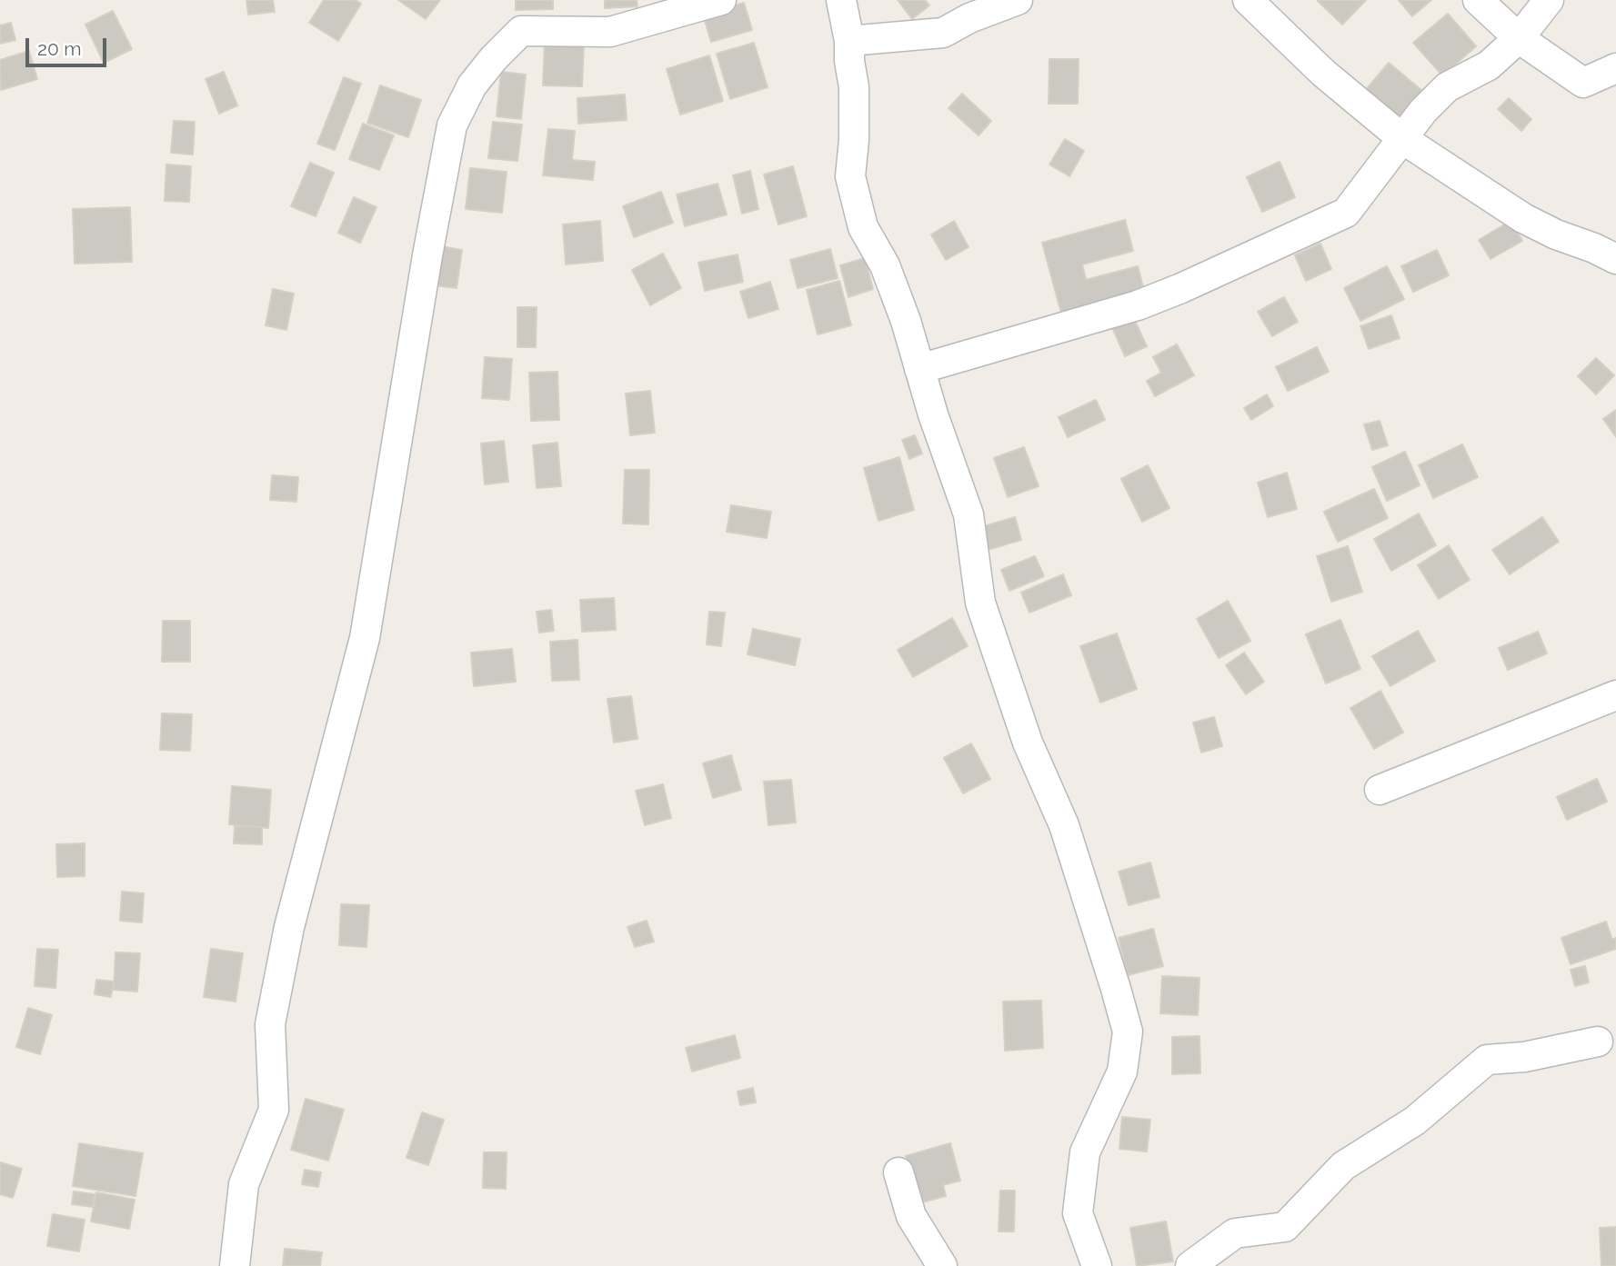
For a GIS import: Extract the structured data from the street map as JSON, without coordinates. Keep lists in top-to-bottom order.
{
  "scale_bar": "20 m"
}
